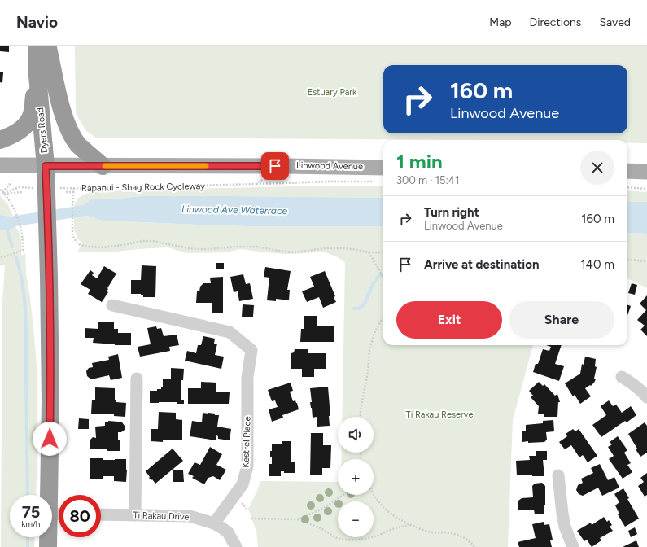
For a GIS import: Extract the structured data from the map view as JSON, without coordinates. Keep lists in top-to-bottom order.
{
  "streets": {
    "highway": ["Dyers Road"],
    "main road": ["Linwood Avenue"],
    "street": ["Kestrel Place", "Ti Rakau Drive"],
    "path": ["Rapanui - Shag Rock Cycleway"]
  },
  "crossings": [
    ["Dyers Road", "Linwood Avenue"],
    ["Kestrel Place", "Ti Rakau Drive"]
  ],
  "water": ["Linwood Ave Waterrace"],
  "parks": ["Estuary Park", "Ti Rakau Reserve"],
  "page": {
    "header": "Navio",
    "nav": ["Map", "Directions", "Saved"],
    "turn": ["160 m", "Linwood Avenue"],
    "heading": ["1 min", "300 m · 15:41"],
    "list": [
      {
        "name": "Turn right",
        "note": "Linwood Avenue",
        "value": "160 m"
      },
      {
        "name": "Arrive at destination",
        "value": "140 m"
      }
    ],
    "buttons": ["Exit", "Share"],
    "map_buttons": ["+", "−"],
    "speed": "75 km/h",
    "limit": "80"
  }
}
